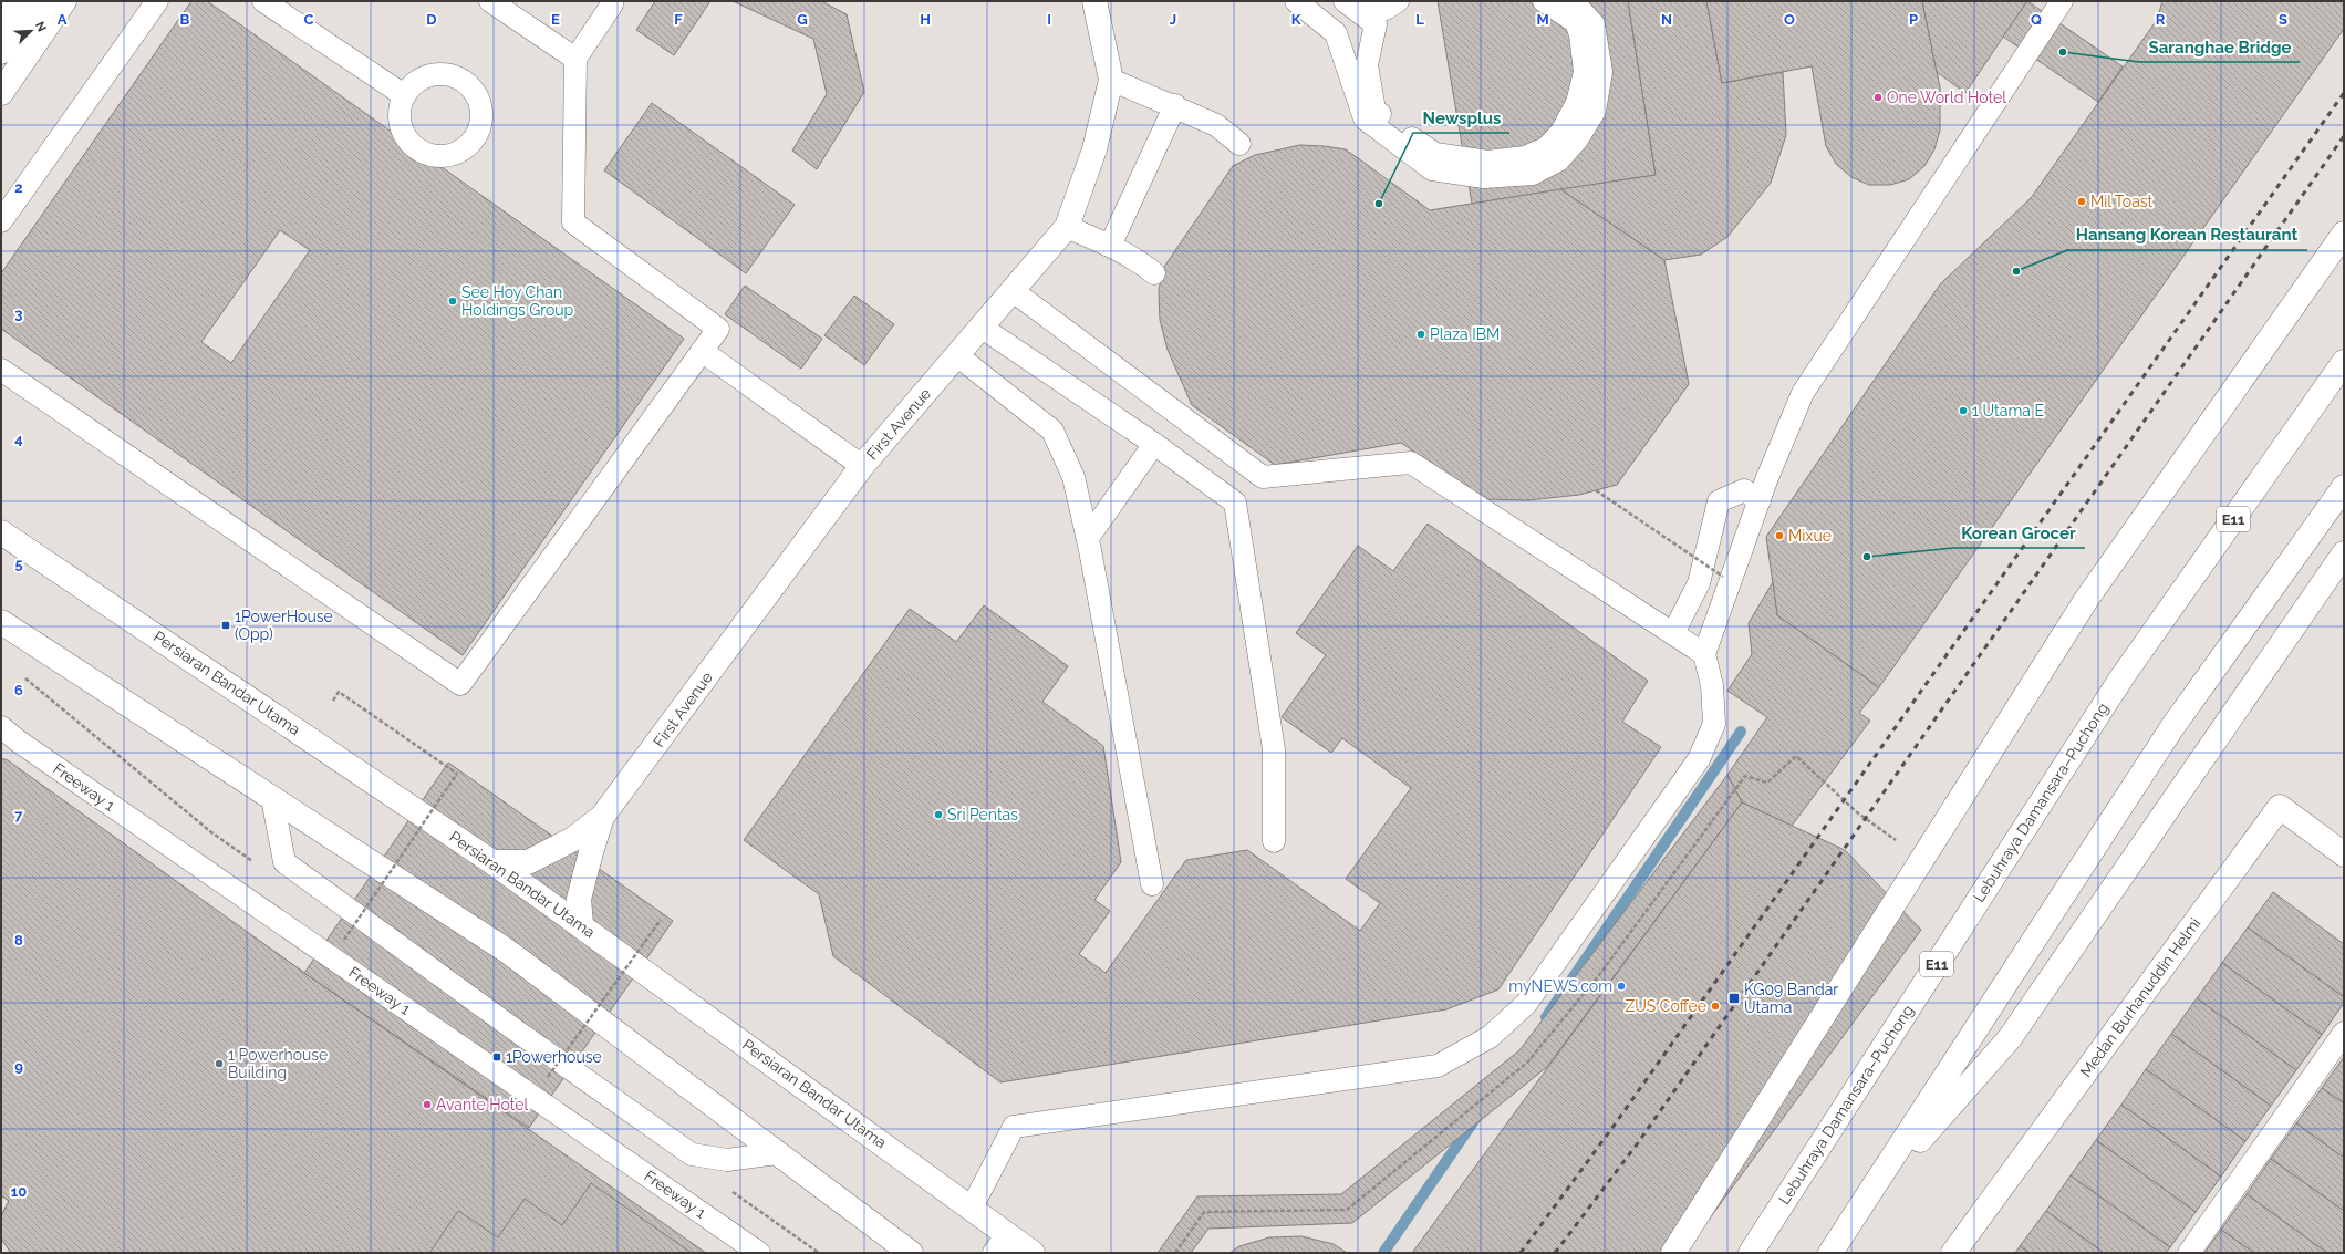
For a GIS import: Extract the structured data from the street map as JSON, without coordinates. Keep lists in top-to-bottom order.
{
  "streets": {
    "main road": [
      "First Avenue",
      "E11",
      "Persiaran Bandar Utama",
      "Lebuhraya Damansara–Puchong",
      "Medan Burhanuddin Helmi"
    ],
    "lane": ["Freeway 1"]
  },
  "crossings": [
    ["First Avenue", "Persiaran Bandar Utama"]
  ],
  "places": {
    "other": [
      "Saranghae Bridge",
      "One World Hotel",
      "Mil Toast",
      "Newsplus",
      "Hansang Korean Restaurant",
      "See Hoy Chan Holdings Group",
      "Plaza IBM",
      "1 Utama E",
      "Mixue",
      "Korean Grocer",
      "Sri Pentas",
      "myNEWS.com",
      "ZUS Coffee",
      "1 Powerhouse Building",
      "Avante Hotel"
    ],
    "transit": ["1PowerHouse (Opp)", "KG09 Bandar Utama", "1Powerhouse"]
  },
  "north": "top right",
  "grid": {
    "columns": [
      "A",
      "B",
      "C",
      "D",
      "E",
      "F",
      "G",
      "H",
      "I",
      "J",
      "K",
      "L",
      "M",
      "N",
      "O",
      "P",
      "Q",
      "R",
      "S"
    ],
    "rows": [
      "2",
      "3",
      "4",
      "5",
      "6",
      "7",
      "8",
      "9",
      "10"
    ]
  }
}
